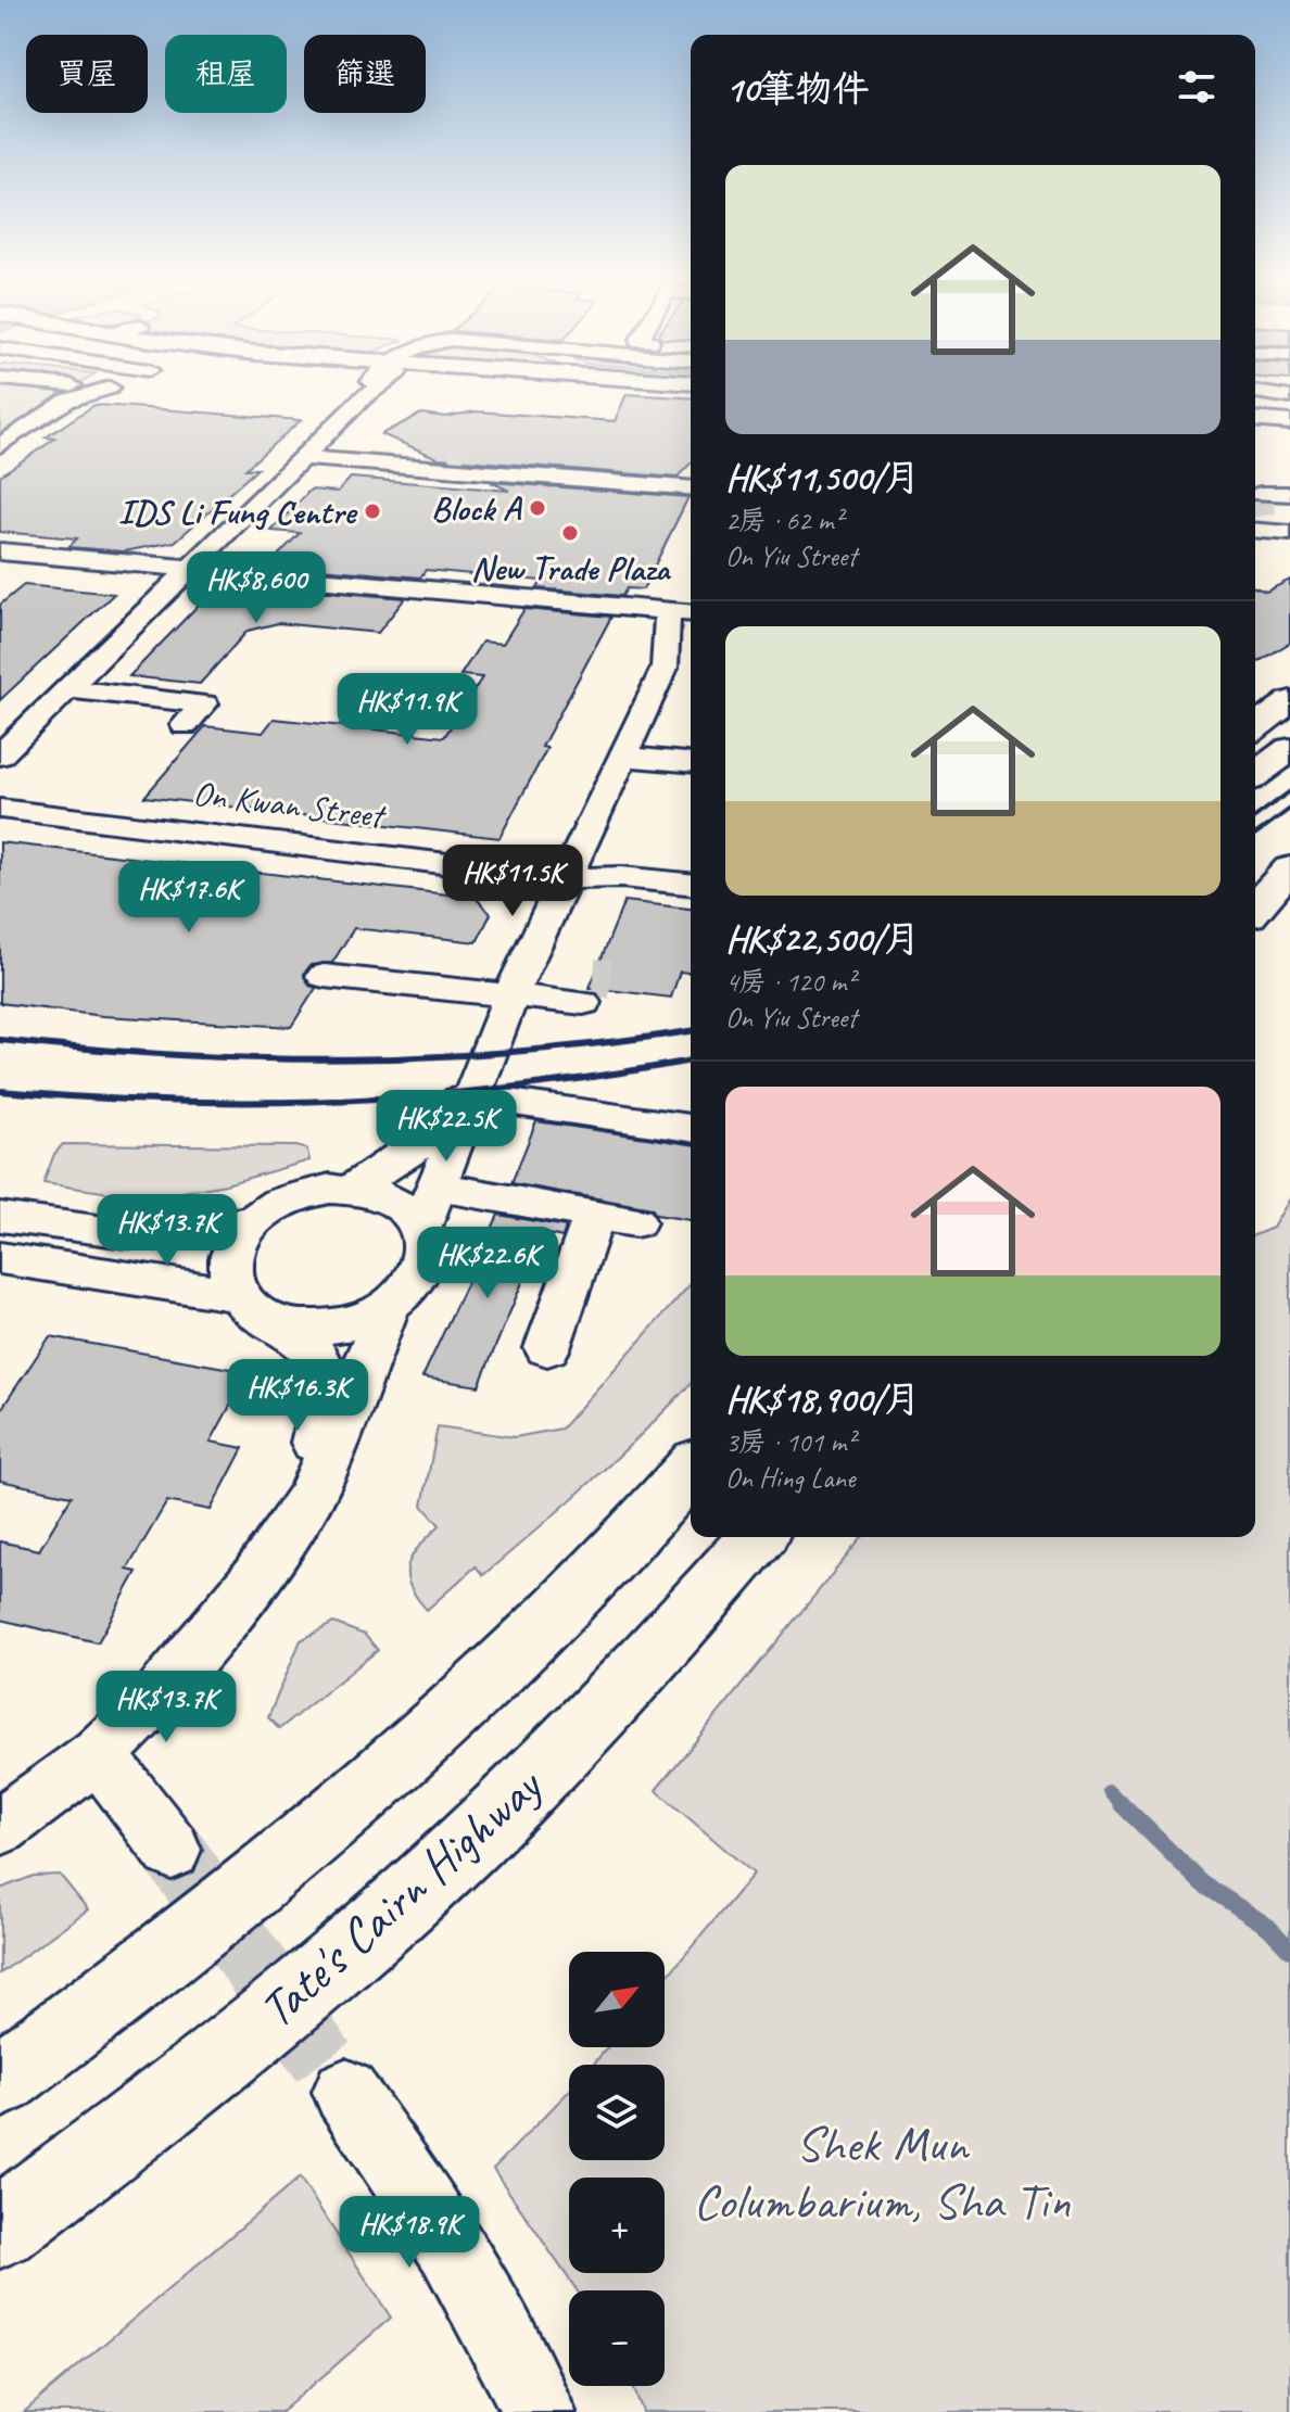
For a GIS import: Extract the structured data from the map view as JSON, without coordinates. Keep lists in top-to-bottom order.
{
  "streets": {
    "main road": ["Tate's Cairn Highway"],
    "street": ["On Kwan Street"]
  },
  "parks": ["Shek Mun Columbarium, Sha Tin"],
  "places": ["Block A", "IDS Li Fung Centre", "New Trade Plaza"],
  "north": "top right",
  "page": {
    "chip": ["買屋", "租屋", "篩選"],
    "heading": "10筆物件",
    "list": [
      {
        "name": "HK$11,500/月",
        "note": "2房 · 62 m² · On Yiu Street"
      },
      {
        "name": "HK$22,500/月",
        "note": "4房 · 120 m² · On Yiu Street"
      },
      {
        "name": "HK$18,900/月",
        "note": "3房 · 101 m² · On Hing Lane"
      }
    ],
    "price": [
      "HK$8,600",
      "HK$11.9K",
      "HK$11.5K",
      "HK$17.6K",
      "HK$22.5K",
      "HK$13.7K",
      "HK$22.6K",
      "HK$16.3K",
      "HK$13.7K",
      "HK$18.9K"
    ],
    "map_buttons": ["+", "−"]
  }
}
